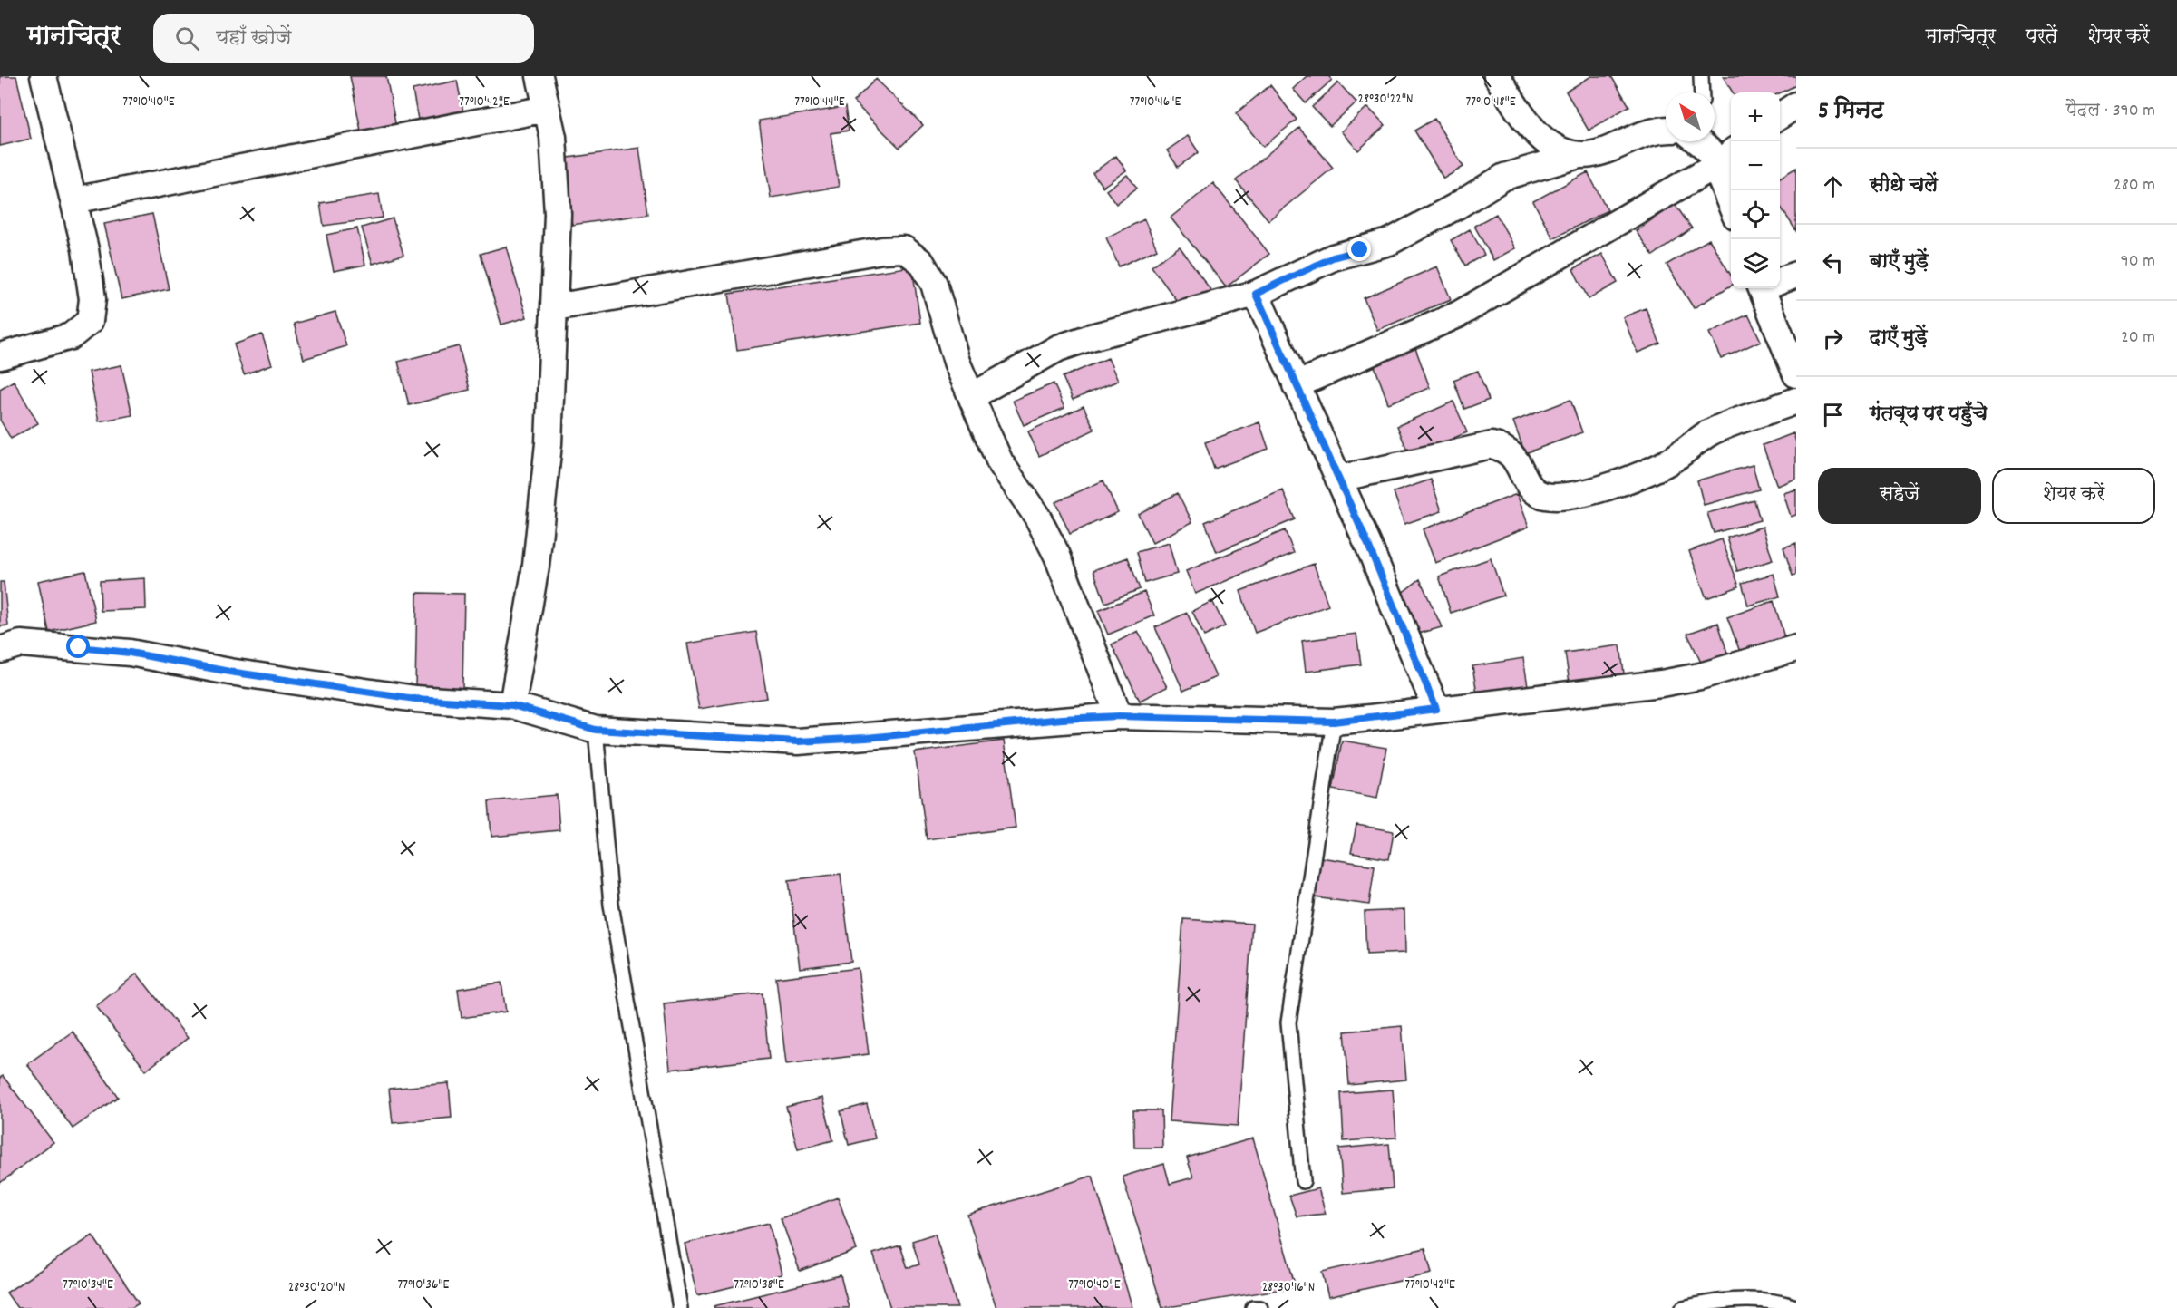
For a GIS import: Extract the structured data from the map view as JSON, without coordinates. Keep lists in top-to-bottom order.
{
  "north": "top left",
  "page": {
    "header": "मानचित्र",
    "search": "यहाँ खोजें",
    "nav": ["मानचित्र", "परतें", "शेयर करें"],
    "heading": ["5 मिनट", "पैदल · 390 m"],
    "map_buttons": ["+", "−"],
    "list": [
      ["सीधे चलें", "280 m"],
      ["बाएँ मुड़ें", "90 m"],
      ["दाएँ मुड़ें", "20 m"],
      "गंतव्य पर पहुँचे"
    ],
    "buttons": ["सहेजें", "शेयर करें"]
  },
  "coordinates": [
    "28°30'22\"N",
    "77°10'40\"E",
    "77°10'42\"E",
    "77°10'44\"E",
    "77°10'46\"E",
    "77°10'48\"E",
    "77°10'34\"E",
    "77°10'36\"E",
    "77°10'38\"E",
    "28°30'20\"N",
    "28°30'16\"N"
  ]
}
